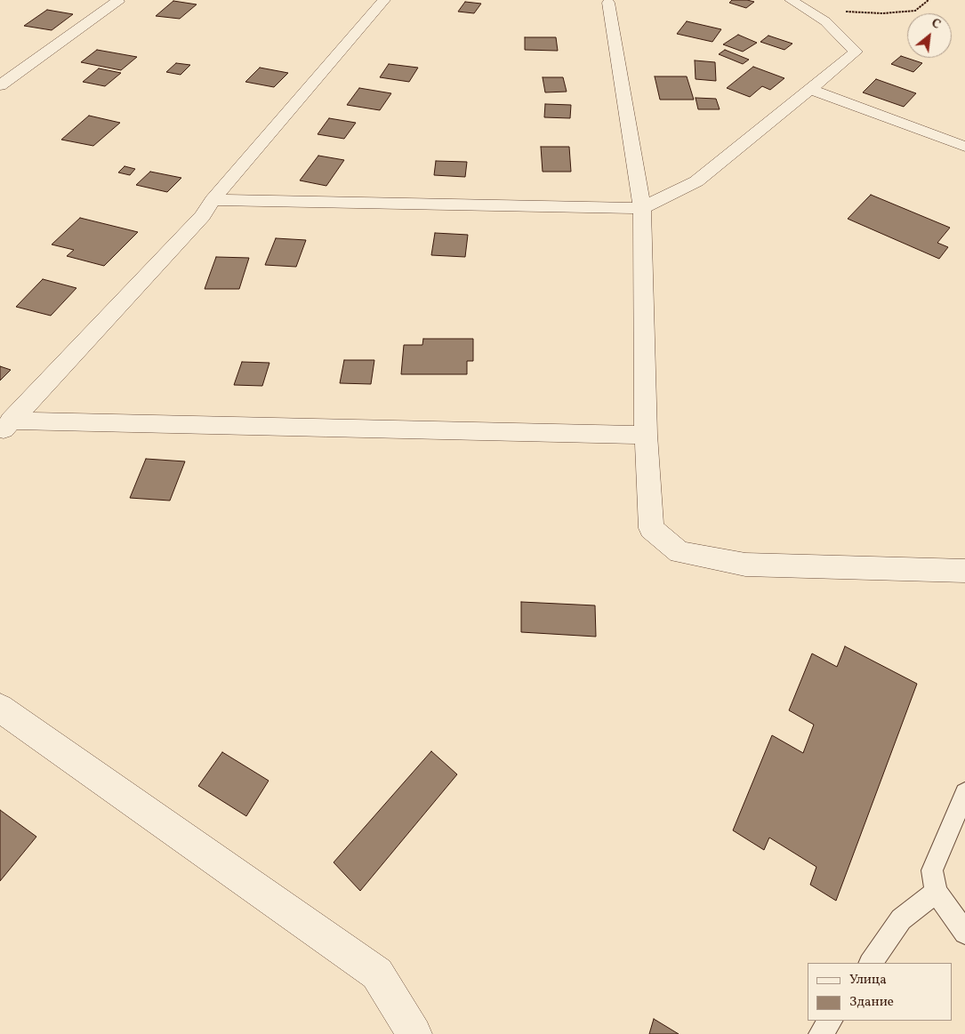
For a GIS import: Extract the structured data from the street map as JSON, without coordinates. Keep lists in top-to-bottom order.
{
  "legend": ["Улица", "Здание"],
  "north": "top right"
}
